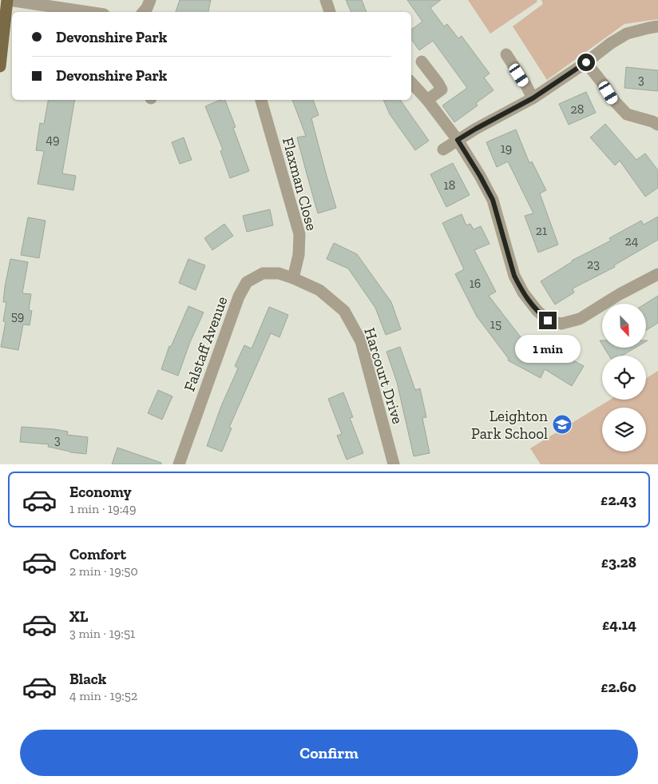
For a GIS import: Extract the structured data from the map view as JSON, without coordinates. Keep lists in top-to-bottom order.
{
  "streets": {
    "street": ["Flaxman Close", "Falstaff Avenue", "Harcourt Drive"]
  },
  "crossings": [
    ["Flaxman Close", "Falstaff Avenue"],
    ["Flaxman Close", "Harcourt Drive"],
    ["Falstaff Avenue", "Harcourt Drive"]
  ],
  "places": {
    "school or university": ["Leighton Park School"]
  },
  "house_numbers": [
    "3",
    "28",
    "49",
    "19",
    "18",
    "21",
    "24",
    "23",
    "16",
    "59",
    "15",
    "3"
  ],
  "north": "bottom right",
  "page": {
    "banner": ["Devonshire Park", "Devonshire Park"],
    "bubble": "1 min",
    "list": [
      {
        "name": "Economy",
        "note": "1 min · 19:49",
        "value": "£2.43"
      },
      {
        "name": "Comfort",
        "note": "2 min · 19:50",
        "value": "£3.28"
      },
      {
        "name": "XL",
        "note": "3 min · 19:51",
        "value": "£4.14"
      },
      {
        "name": "Black",
        "note": "4 min · 19:52",
        "value": "£2.60"
      }
    ],
    "buttons": "Confirm"
  }
}
